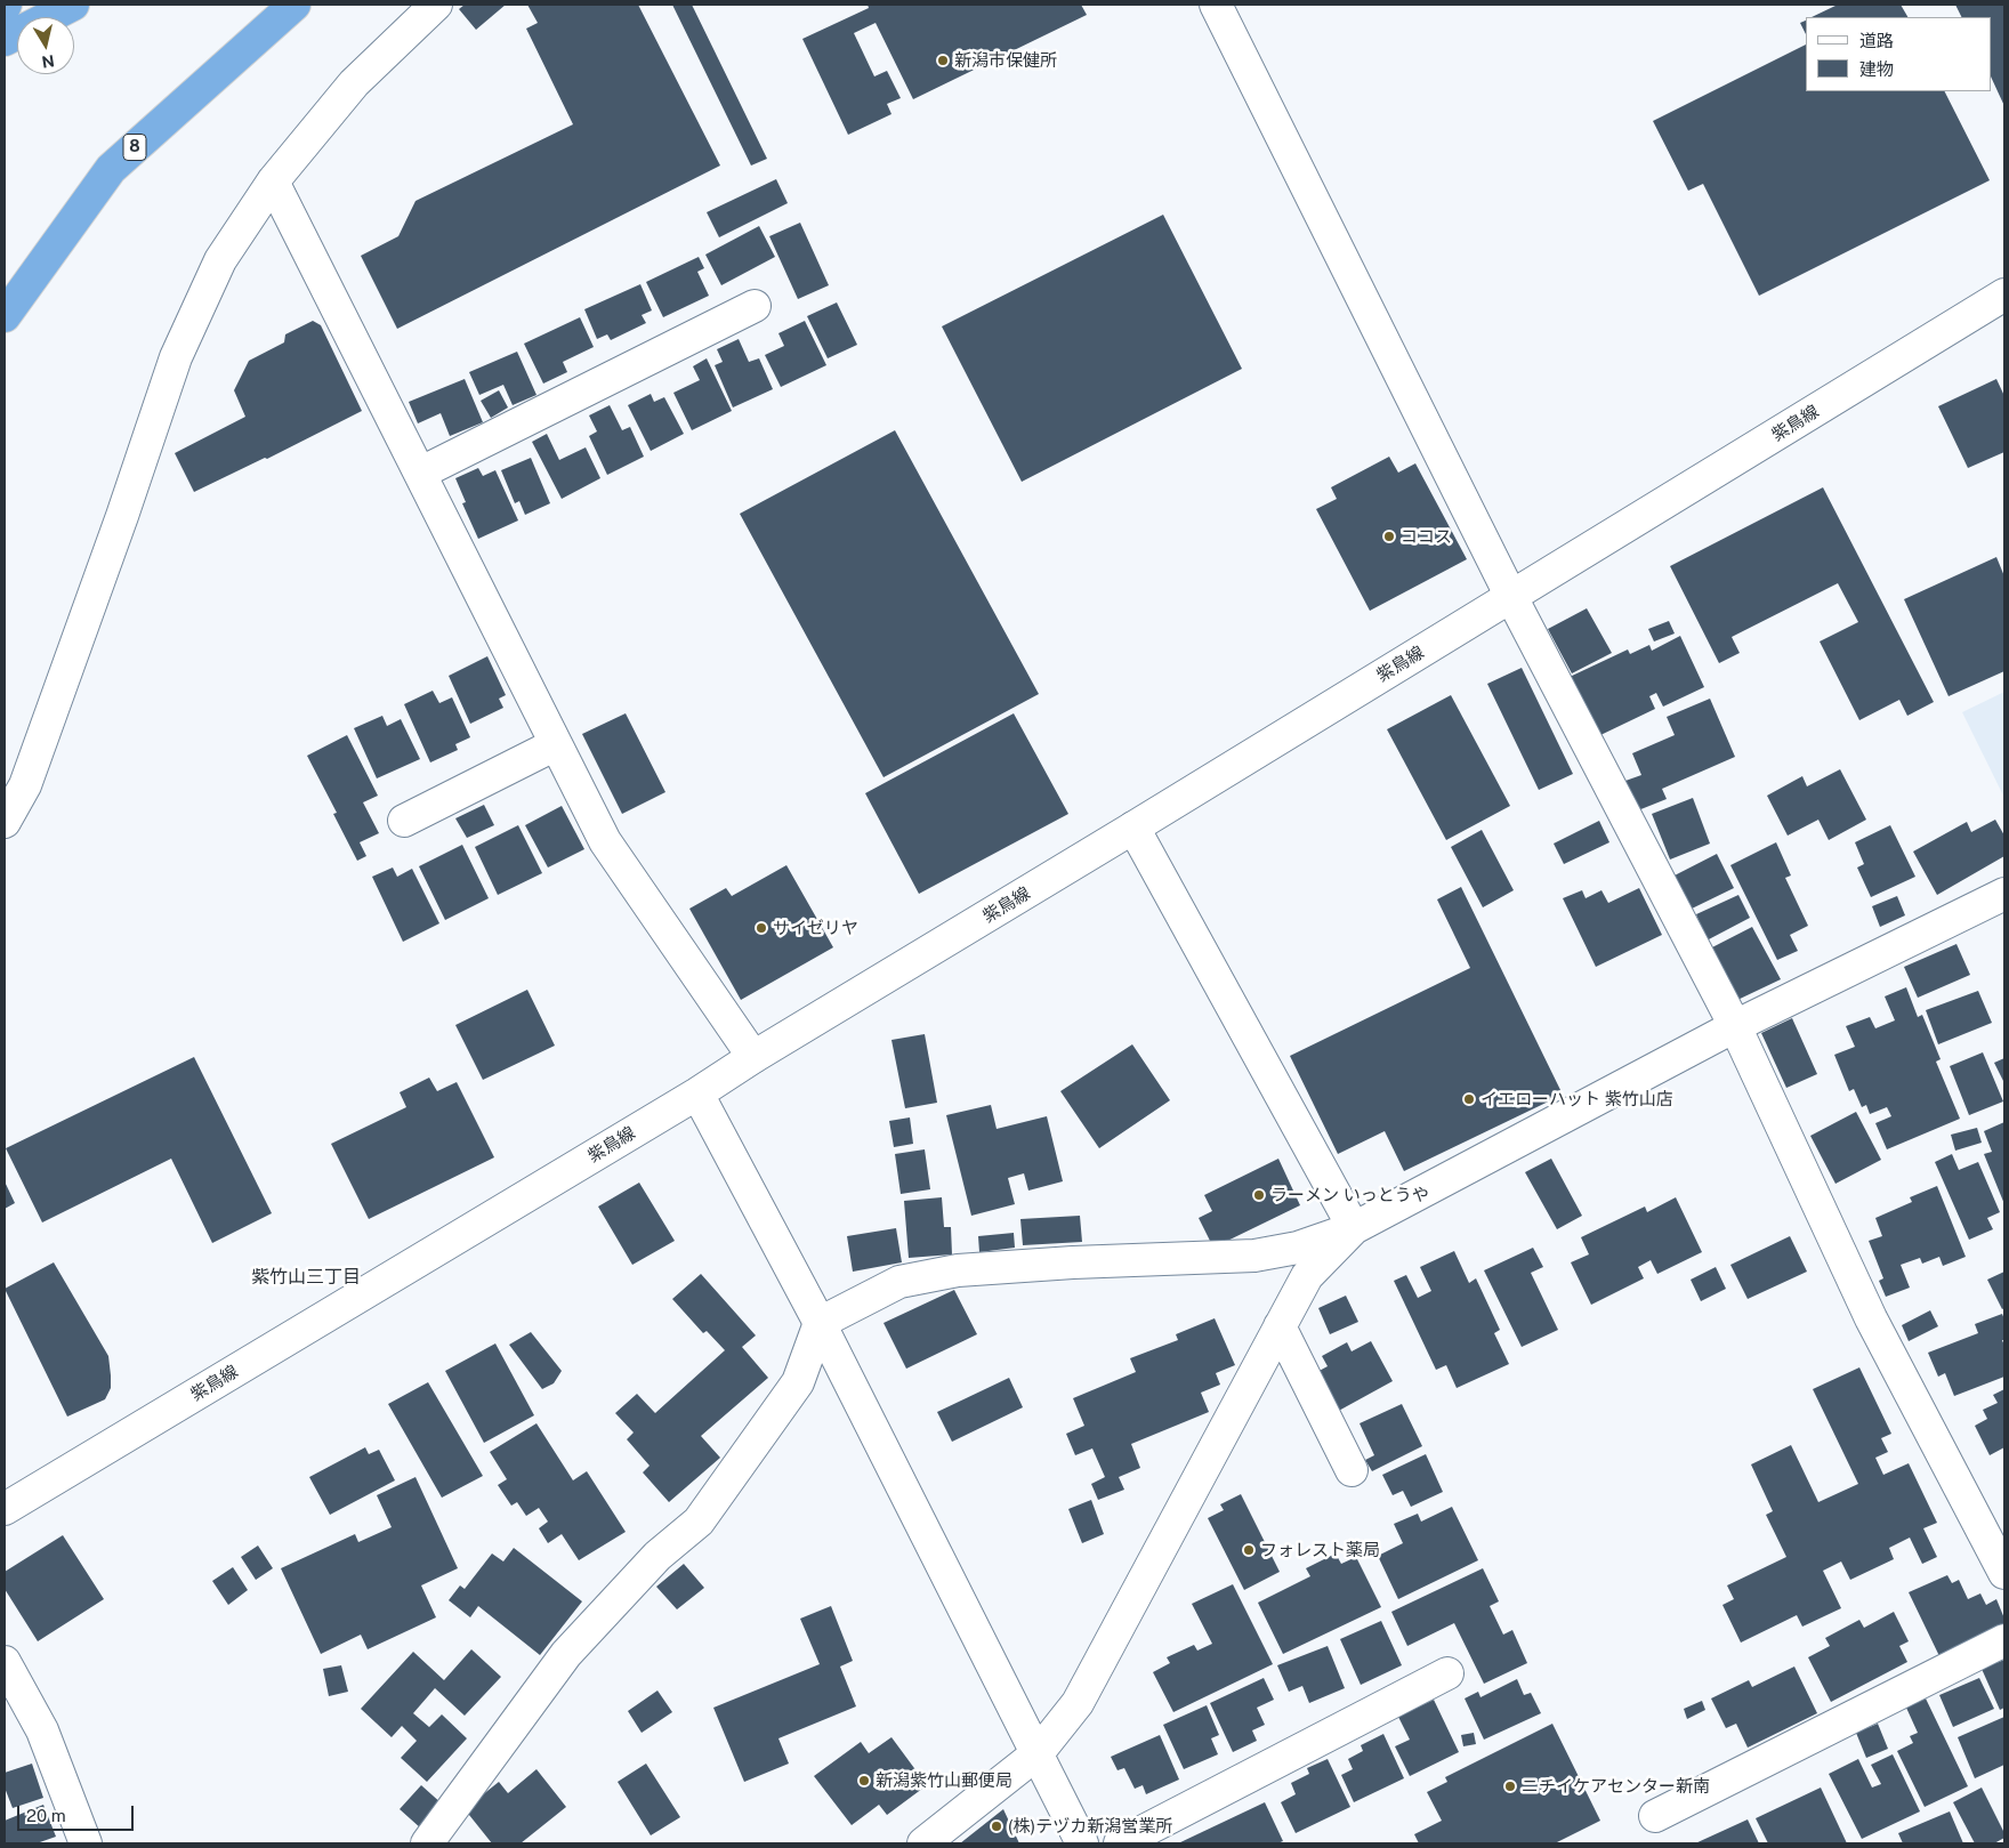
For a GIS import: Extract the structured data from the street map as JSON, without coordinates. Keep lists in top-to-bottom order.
{
  "streets": {
    "highway": ["8"],
    "street": ["紫鳥線"]
  },
  "districts": ["紫竹山三丁目"],
  "places": [
    "新潟市保健所",
    "ココス",
    "サイゼリヤ",
    "イエローハット 紫竹山店",
    "ラーメン いっとうや",
    "フォレスト薬局",
    "新潟紫竹山郵便局",
    "ニチイケアセンター新南",
    "(株)テヅカ新潟営業所"
  ],
  "legend": ["道路", "建物"],
  "scale_bar": "20 m",
  "north": "bottom"
}
